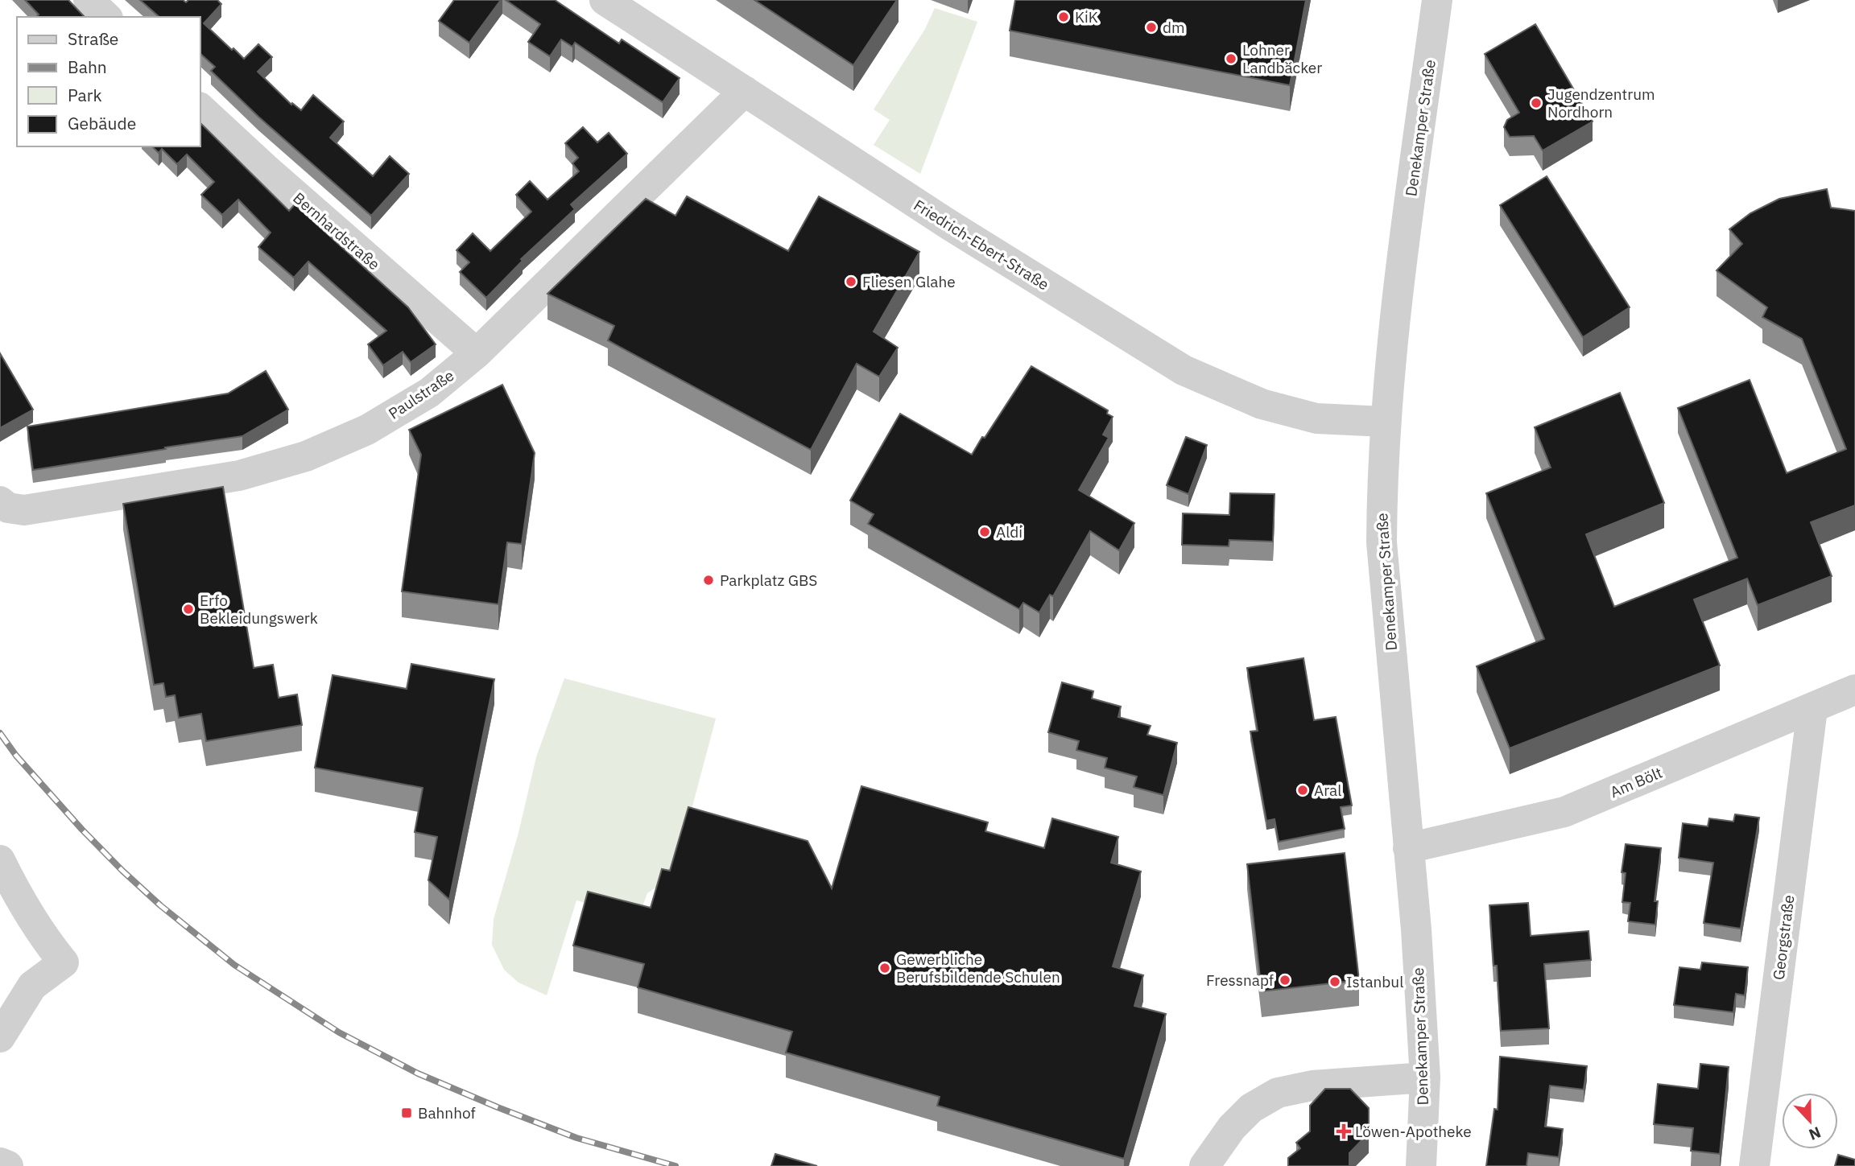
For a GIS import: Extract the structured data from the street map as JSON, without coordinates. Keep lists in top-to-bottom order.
{
  "streets": {
    "street": [
      "Denekamper Straße",
      "Bernhardstraße",
      "Friedrich-Ebert-Straße",
      "Paulstraße",
      "Am Bölt",
      "Georgstraße"
    ]
  },
  "crossings": [
    ["Denekamper Straße", "Friedrich-Ebert-Straße"],
    ["Denekamper Straße", "Am Bölt"],
    ["Bernhardstraße", "Paulstraße"],
    ["Friedrich-Ebert-Straße", "Paulstraße"],
    ["Am Bölt", "Georgstraße"]
  ],
  "places": {
    "other": [
      "KiK",
      "dm",
      "Lohner Landbäcker",
      "Jugendzentrum Nordhorn",
      "Fliesen Glahe",
      "Aldi",
      "Parkplatz GBS",
      "Erfo Bekleidungswerk",
      "Aral",
      "Gewerbliche Berufsbildende Schulen",
      "Fressnapf",
      "Istanbul"
    ],
    "transit": ["Bahnhof"],
    "health": ["Löwen-Apotheke"]
  },
  "legend": [
    "Straße",
    "Bahn",
    "Park",
    "Gebäude"
  ],
  "north": "bottom"
}
